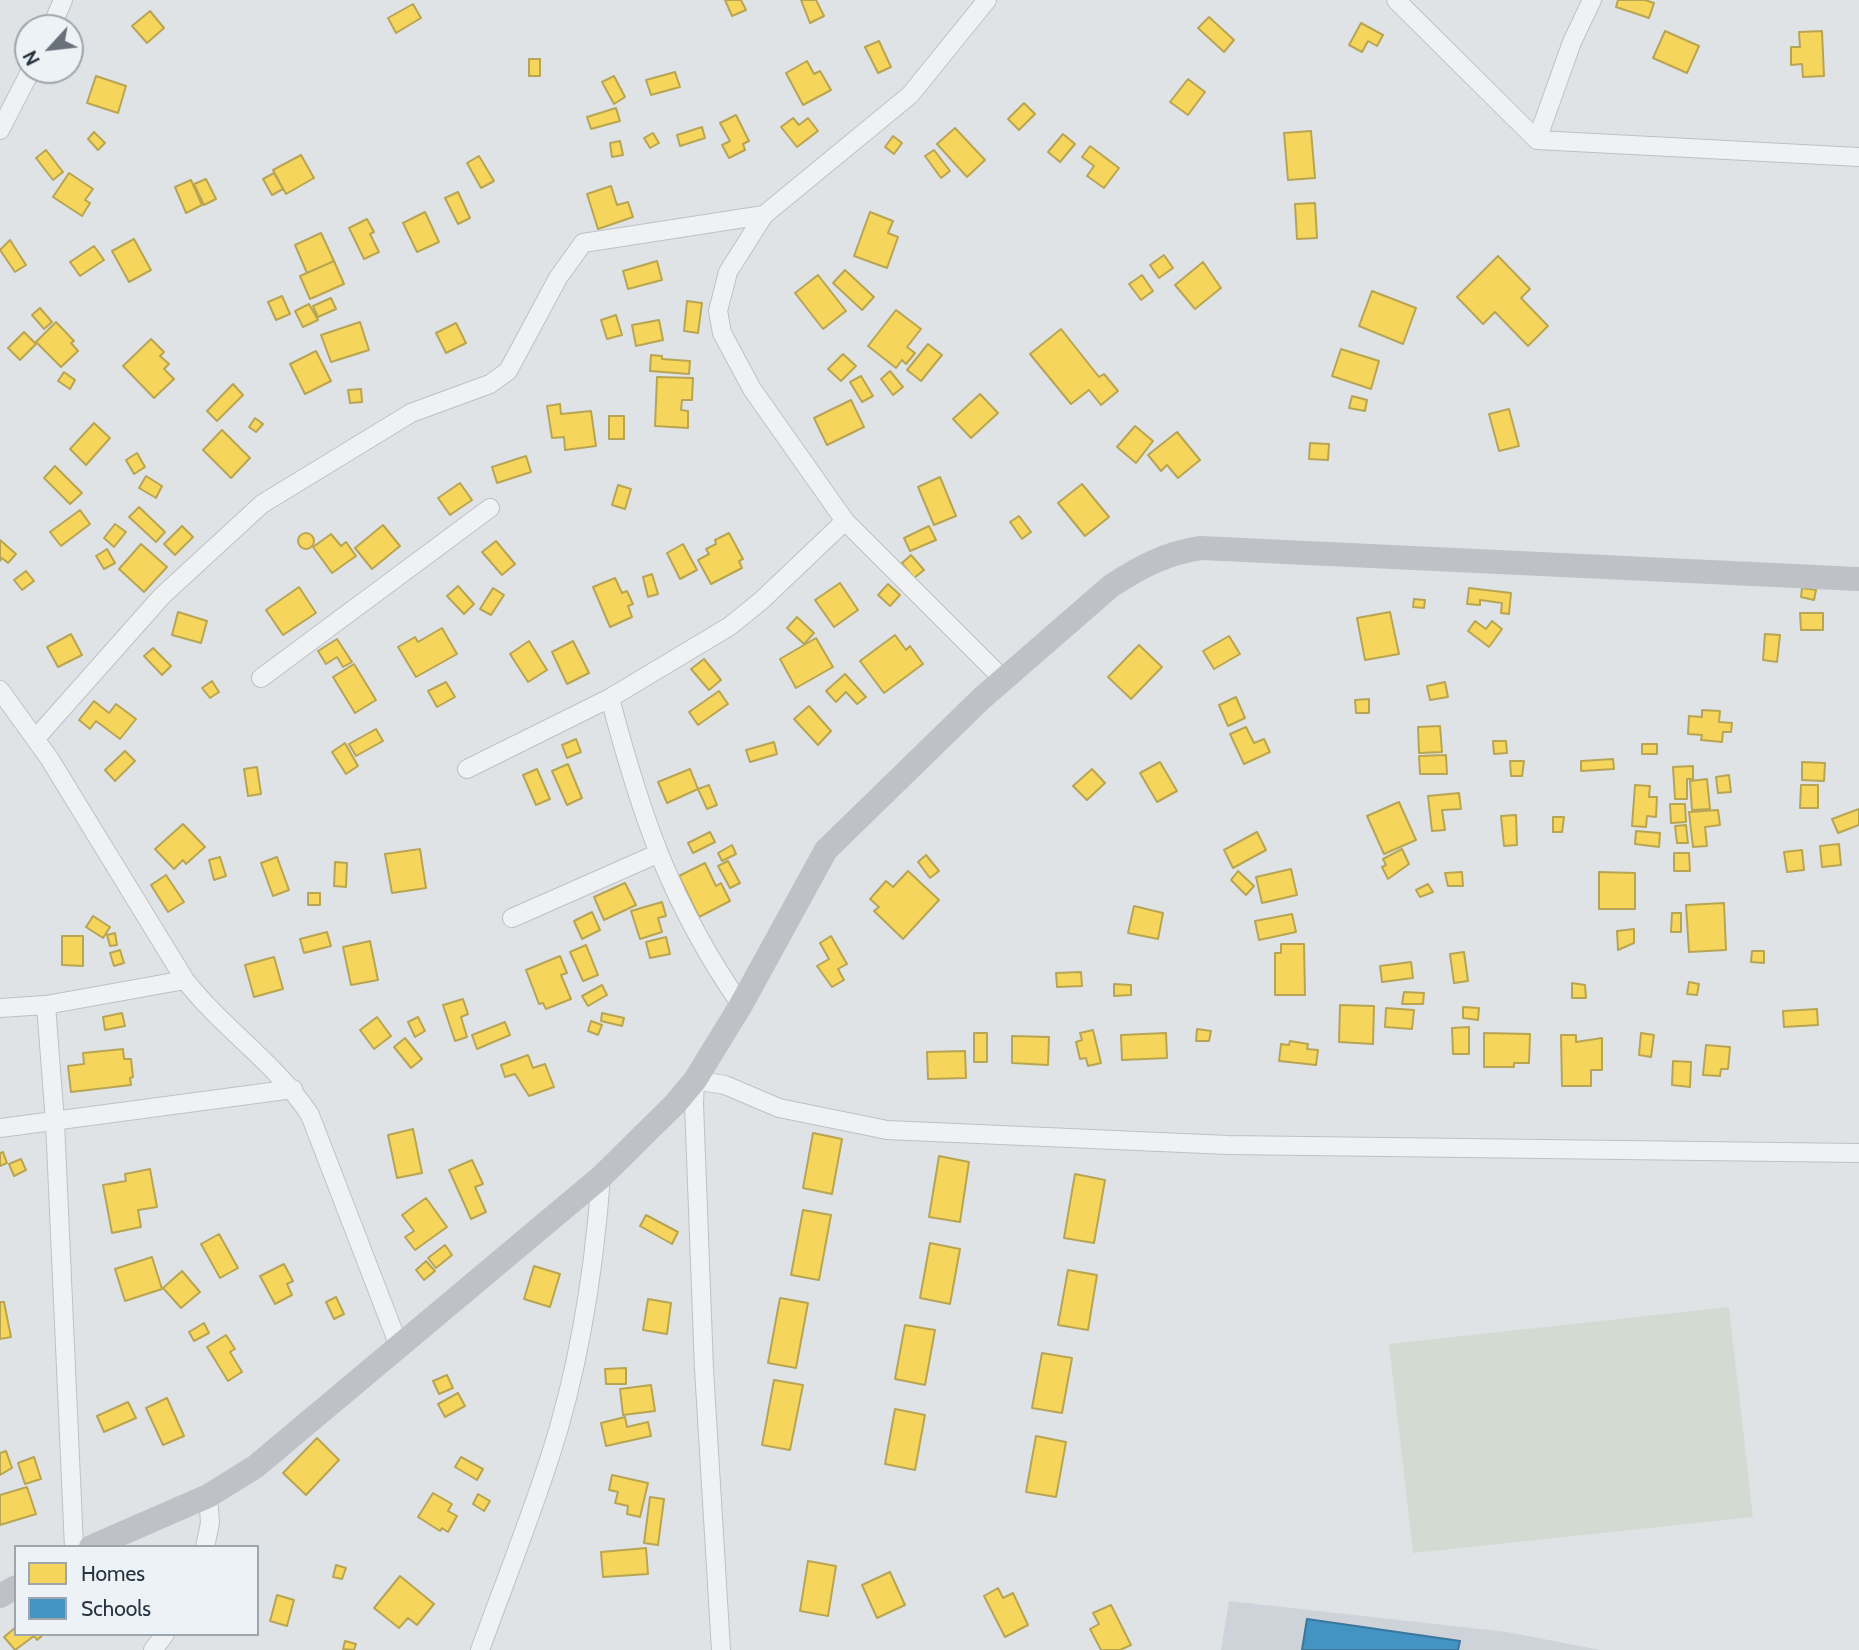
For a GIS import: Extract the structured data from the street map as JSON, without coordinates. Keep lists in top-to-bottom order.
{
  "legend": ["Homes", "Schools"],
  "north": "bottom left"
}
